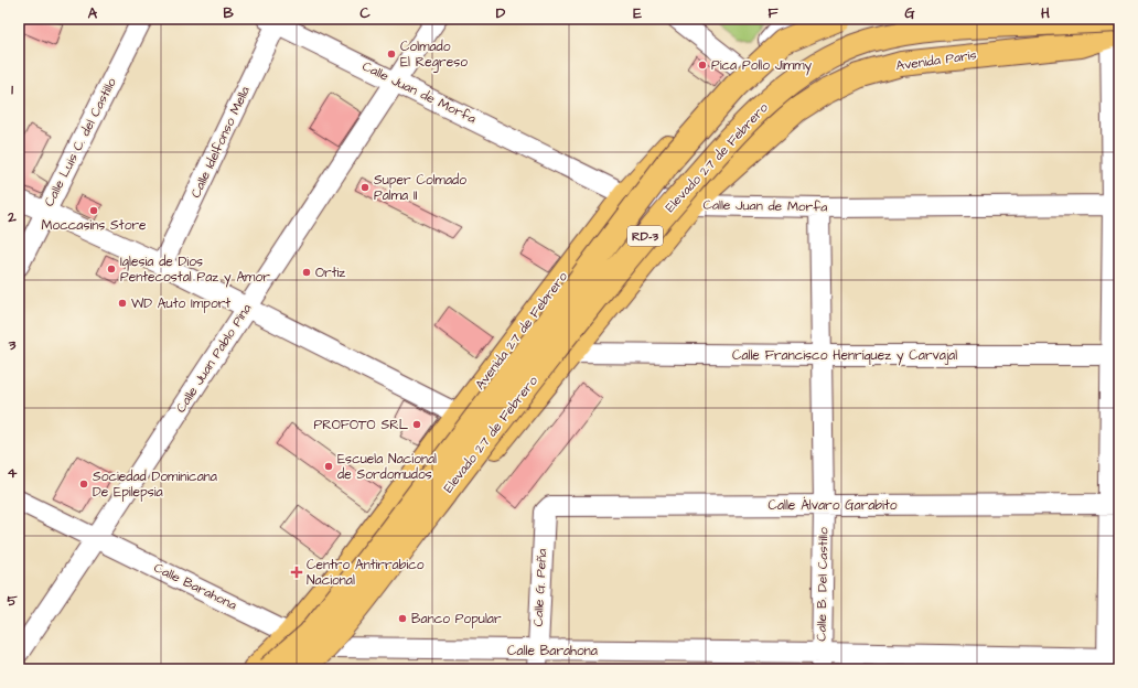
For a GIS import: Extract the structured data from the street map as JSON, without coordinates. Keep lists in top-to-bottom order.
{
  "streets": {
    "main road": [
      "Avenida París",
      "Elevado 27 de Febrero",
      "RD-3",
      "Avenida 27 de Febrero"
    ],
    "street": [
      "Calle Juan de Morfa",
      "Calle Luis C. del Castillo",
      "Calle Idelfonso Mella",
      "Calle Francisco Henríquez y Carvajal",
      "Calle Juan Pablo Pina",
      "Calle Álvaro Garabito",
      "Calle B. Del Castillo",
      "Calle Barahona",
      "Calle G. Peña"
    ]
  },
  "crossings": [
    ["Avenida París", "Calle Juan de Morfa"],
    ["Avenida París", "Elevado 27 de Febrero"],
    ["Avenida París", "RD-3"],
    ["Calle Juan de Morfa", "Calle Idelfonso Mella"],
    ["Calle Juan de Morfa", "RD-3"],
    ["Calle Juan de Morfa", "Avenida 27 de Febrero"],
    ["Calle Juan de Morfa", "Calle Juan Pablo Pina"],
    ["Calle Juan de Morfa", "Calle B. Del Castillo"],
    ["Elevado 27 de Febrero", "Avenida 27 de Febrero"],
    ["RD-3", "Calle Francisco Henríquez y Carvajal"],
    ["RD-3", "Calle Barahona"],
    ["Avenida 27 de Febrero", "Calle Barahona"],
    ["Calle Francisco Henríquez y Carvajal", "Calle B. Del Castillo"],
    ["Calle Juan Pablo Pina", "Calle Barahona"],
    ["Calle Álvaro Garabito", "Calle B. Del Castillo"],
    ["Calle Álvaro Garabito", "Calle G. Peña"],
    ["Calle B. Del Castillo", "Calle Barahona"],
    ["Calle Barahona", "Calle G. Peña"]
  ],
  "places": {
    "other": [
      "Colmado El Regreso",
      "Pica Pollo Jimmy",
      "Super Colmado Palma II",
      "Moccasins Store",
      "Iglesia de Dios Pentecostal Paz y Amor",
      "Ortiz",
      "WD Auto Import",
      "PROFOTO SRL",
      "Escuela Nacional de Sordomudos",
      "Sociedad Dominicana De Epilepsia",
      "Banco Popular"
    ],
    "health": ["Centro Antirrabico Nacional"]
  },
  "grid": {
    "columns": [
      "A",
      "B",
      "C",
      "D",
      "E",
      "F",
      "G",
      "H"
    ],
    "rows": [
      "1",
      "2",
      "3",
      "4",
      "5"
    ]
  }
}
